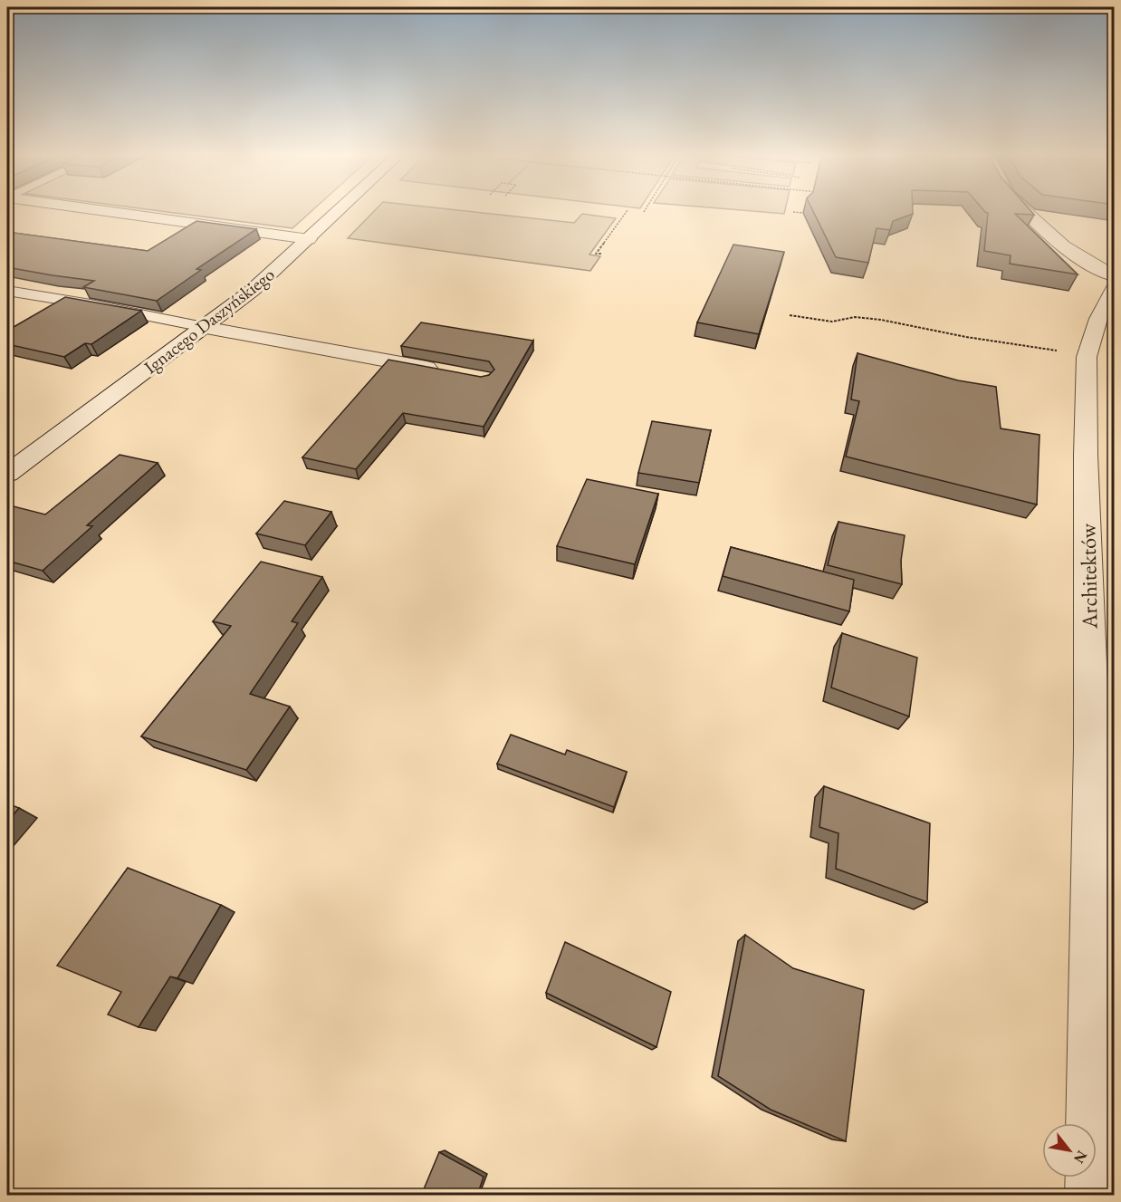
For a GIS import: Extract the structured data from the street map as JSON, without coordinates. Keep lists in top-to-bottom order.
{
  "streets": {
    "street": ["Ignacego Daszyńskiego", "Architektów"]
  },
  "north": "bottom right"
}
